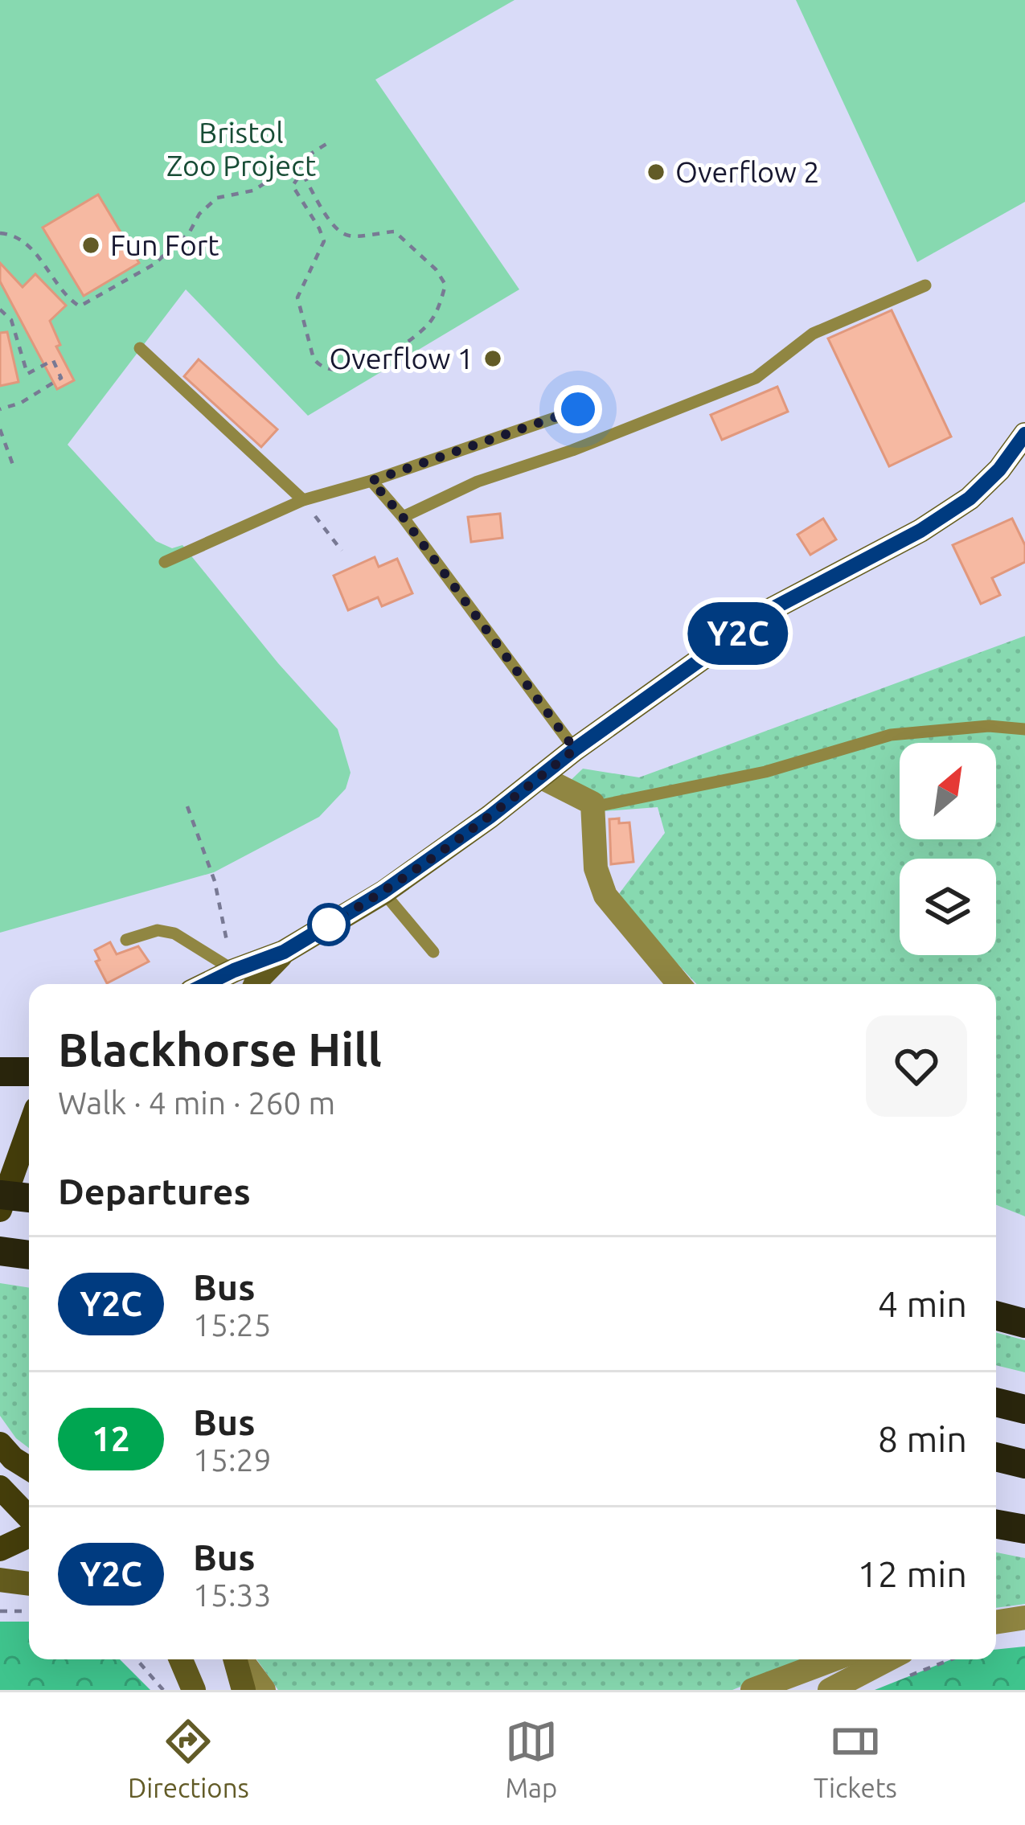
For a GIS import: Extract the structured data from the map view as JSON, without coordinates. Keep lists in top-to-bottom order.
{
  "parks": ["Bristol Zoo Project"],
  "places": ["Overflow 2", "Fun Fort", "Overflow 1"],
  "lines": ["bus line Y2C"],
  "north": "top right",
  "page": {
    "on_map": "Y2C",
    "heading": [
      ["Blackhorse Hill", "Walk · 4 min · 260 m"],
      "Departures"
    ],
    "list": [
      {
        "mark": "Y2C",
        "name": "Bus",
        "note": "15:25",
        "value": "4 min"
      },
      {
        "mark": "12",
        "name": "Bus",
        "note": "15:29",
        "value": "8 min"
      },
      {
        "mark": "Y2C",
        "name": "Bus",
        "note": "15:33",
        "value": "12 min"
      }
    ],
    "tabs": ["Directions", "Map", "Tickets"]
  }
}
